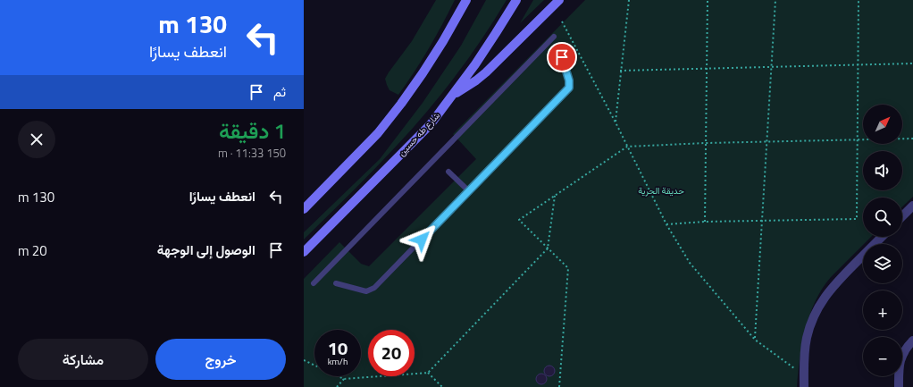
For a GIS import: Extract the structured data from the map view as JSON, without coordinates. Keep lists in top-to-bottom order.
{
  "streets": {
    "main road": ["شارع طه حسين"]
  },
  "parks": ["حديقة الحرية"],
  "north": "top right",
  "page": {
    "turn": ["130 m", "انعطف يسارًا"],
    "then": "ثم",
    "map_buttons": ["+", "−"],
    "heading": ["1 دقيقة", "150 m · 11:33"],
    "list": [
      {
        "name": "انعطف يسارًا",
        "value": "130 m"
      },
      {
        "name": "الوصول إلى الوجهة",
        "value": "20 m"
      }
    ],
    "speed": "10 km/h",
    "limit": "20",
    "buttons": ["خروج", "مشاركة"]
  }
}
